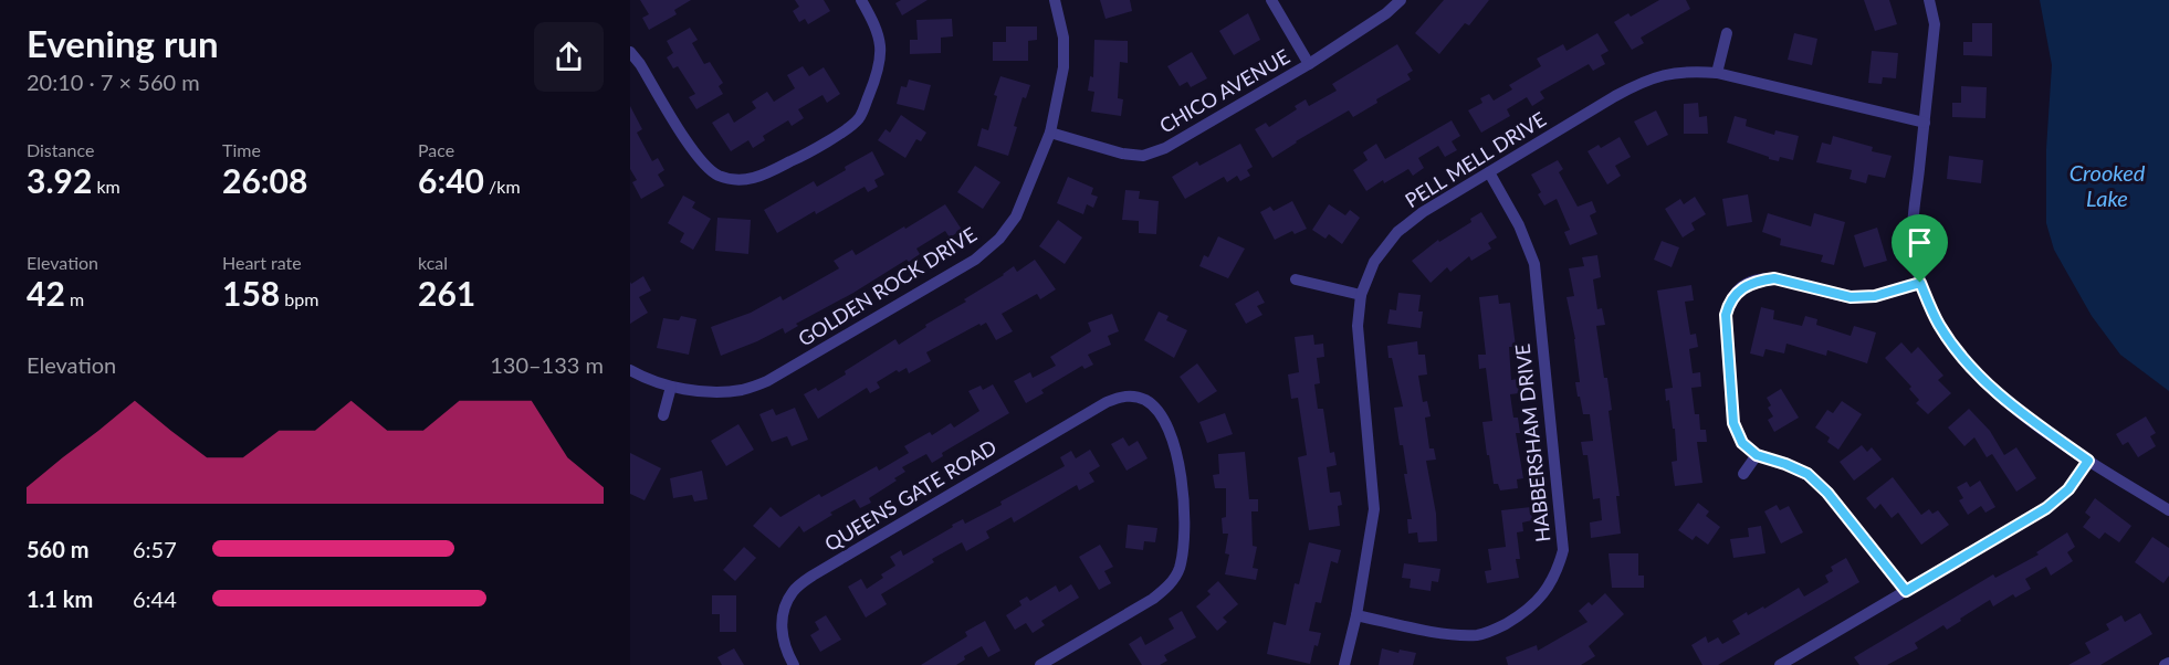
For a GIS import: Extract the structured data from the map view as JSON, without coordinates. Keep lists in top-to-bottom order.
{
  "streets": {
    "street": [
      "CHICO AVENUE",
      "PELL MELL DRIVE",
      "GOLDEN ROCK DRIVE",
      "HABBERSHAM DRIVE",
      "QUEENS GATE ROAD"
    ]
  },
  "crossings": [
    ["CHICO AVENUE", "GOLDEN ROCK DRIVE"],
    ["PELL MELL DRIVE", "HABBERSHAM DRIVE"]
  ],
  "water": ["Crooked Lake"],
  "page": {
    "heading": ["Evening run", "20:10 · 7 × 560 m"],
    "stats": [
      ["Distance", "3.92 km"],
      ["Time", "26:08"],
      ["Pace", "6:40 /km"],
      ["Elevation", "42 m"],
      ["Heart rate", "158 bpm"],
      ["kcal", "261"]
    ],
    "chart": ["Elevation", "130–133 m"],
    "list": [
      {
        "name": "560 m",
        "note": "6:57"
      },
      {
        "name": "1.1 km",
        "note": "6:44"
      }
    ]
  }
}
